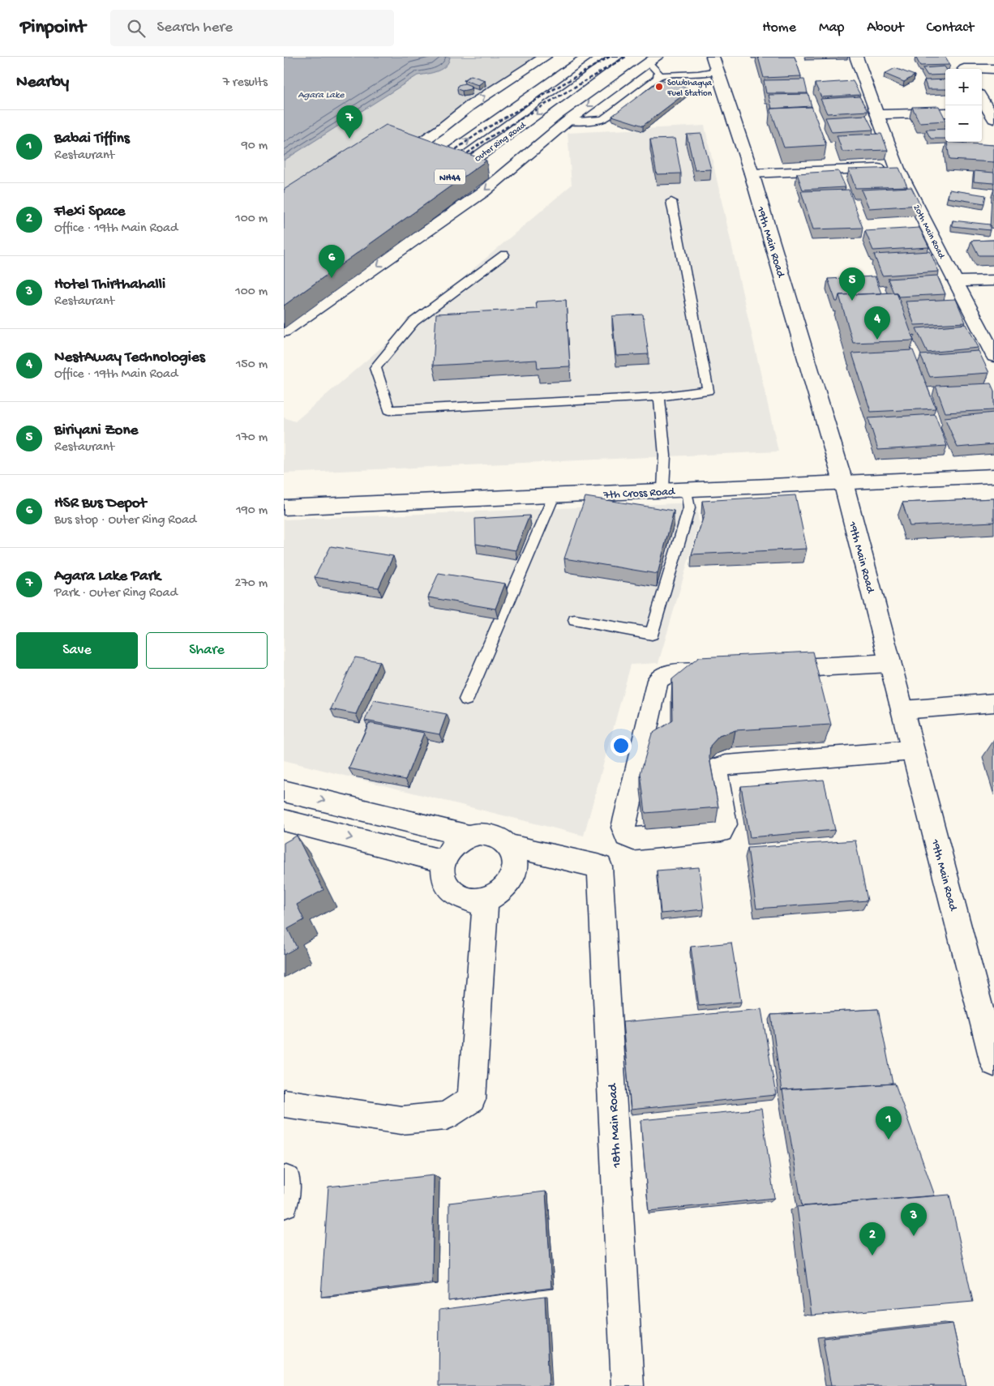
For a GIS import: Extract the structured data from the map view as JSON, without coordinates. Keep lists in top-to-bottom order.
{
  "streets": {
    "main road": [
      "Outer Ring Road",
      "NH44",
      "20th Main Road",
      "19th Main Road",
      "7th Cross Road",
      "18th Main Road"
    ]
  },
  "crossings": [
    ["19th Main Road", "7th Cross Road"]
  ],
  "water": ["Agara Lake"],
  "places": ["Sowbhagya Fuel Station"],
  "page": {
    "header": "Pinpoint",
    "search": "Search here",
    "nav": [
      "Home",
      "Map",
      "About",
      "Contact"
    ],
    "heading": ["Nearby", "7 results"],
    "map_buttons": ["+", "−"],
    "pins": [
      "7",
      "6",
      "5",
      "4",
      "1",
      "3",
      "2"
    ],
    "list": [
      {
        "mark": "1",
        "name": "Babai Tiffins",
        "note": "Restaurant",
        "value": "90 m"
      },
      {
        "mark": "2",
        "name": "Flexi Space",
        "note": "Office · 19th Main Road",
        "value": "100 m"
      },
      {
        "mark": "3",
        "name": "Hotel Thirthahalli",
        "note": "Restaurant",
        "value": "100 m"
      },
      {
        "mark": "4",
        "name": "NestAway Technologies",
        "note": "Office · 19th Main Road",
        "value": "150 m"
      },
      {
        "mark": "5",
        "name": "Biriyani Zone",
        "note": "Restaurant",
        "value": "170 m"
      },
      {
        "mark": "6",
        "name": "HSR Bus Depot",
        "note": "Bus stop · Outer Ring Road",
        "value": "190 m"
      },
      {
        "mark": "7",
        "name": "Agara Lake Park",
        "note": "Park · Outer Ring Road",
        "value": "270 m"
      }
    ],
    "buttons": ["Save", "Share"]
  }
}
